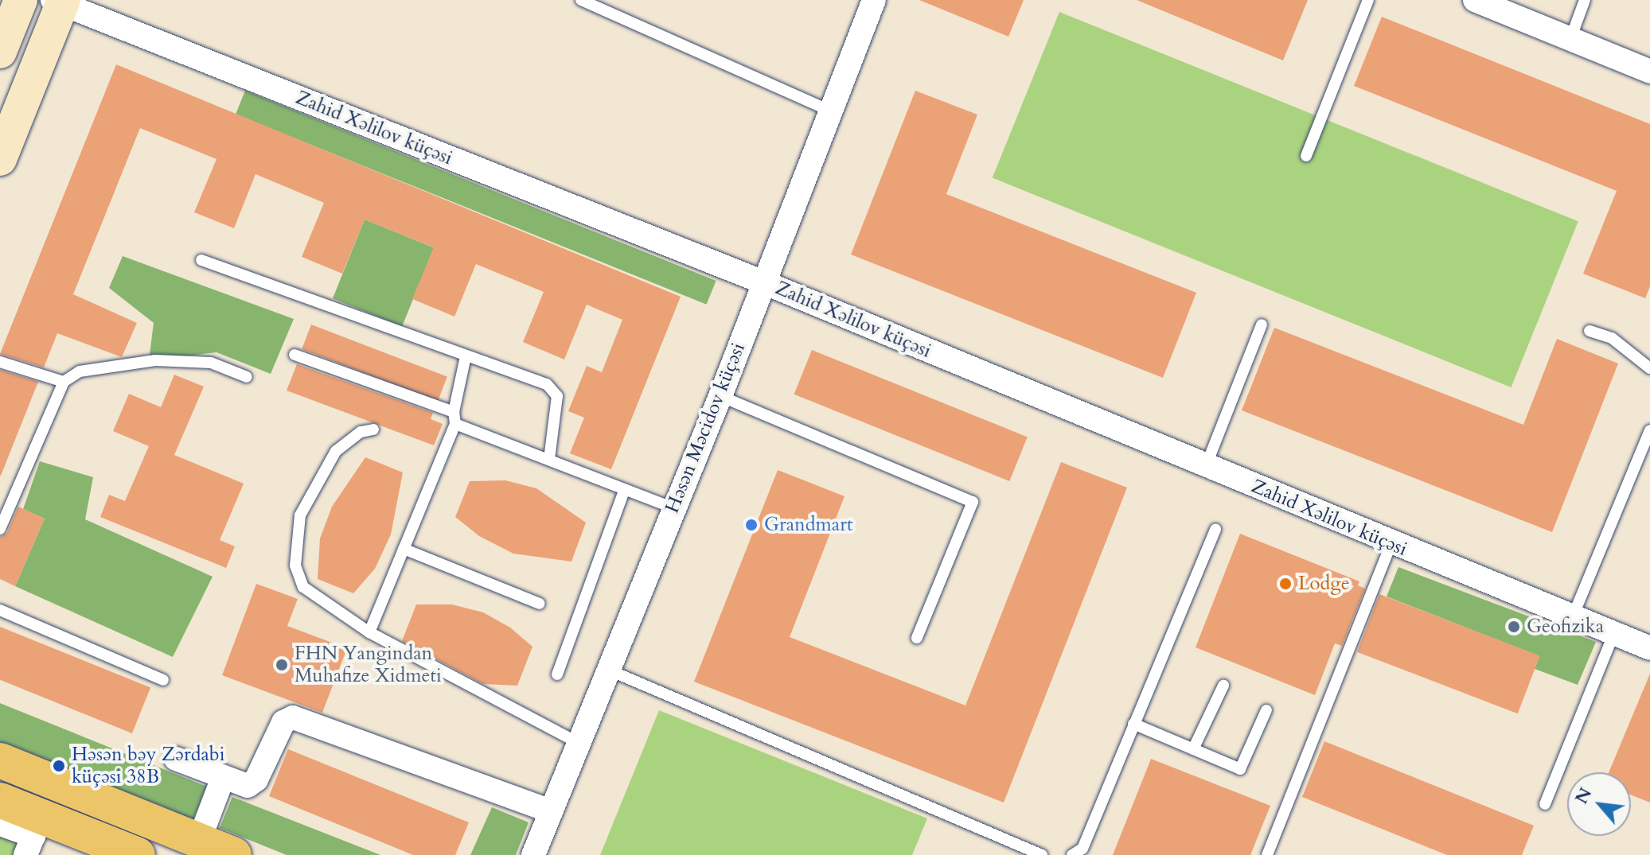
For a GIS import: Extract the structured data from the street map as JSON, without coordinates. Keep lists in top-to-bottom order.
{
  "streets": {
    "street": ["Zahid Xəlilov küçəsi", "Həsən Məcidov küçəsi"]
  },
  "crossings": [
    ["Zahid Xəlilov küçəsi", "Həsən Məcidov küçəsi"]
  ],
  "places": [
    "Grandmart",
    "Lodge",
    "Geofizika",
    "FHN Yangindan Muhafize Xidmeti",
    "Həsən bəy Zərdabi küçəsi 38B"
  ],
  "north": "top left"
}
